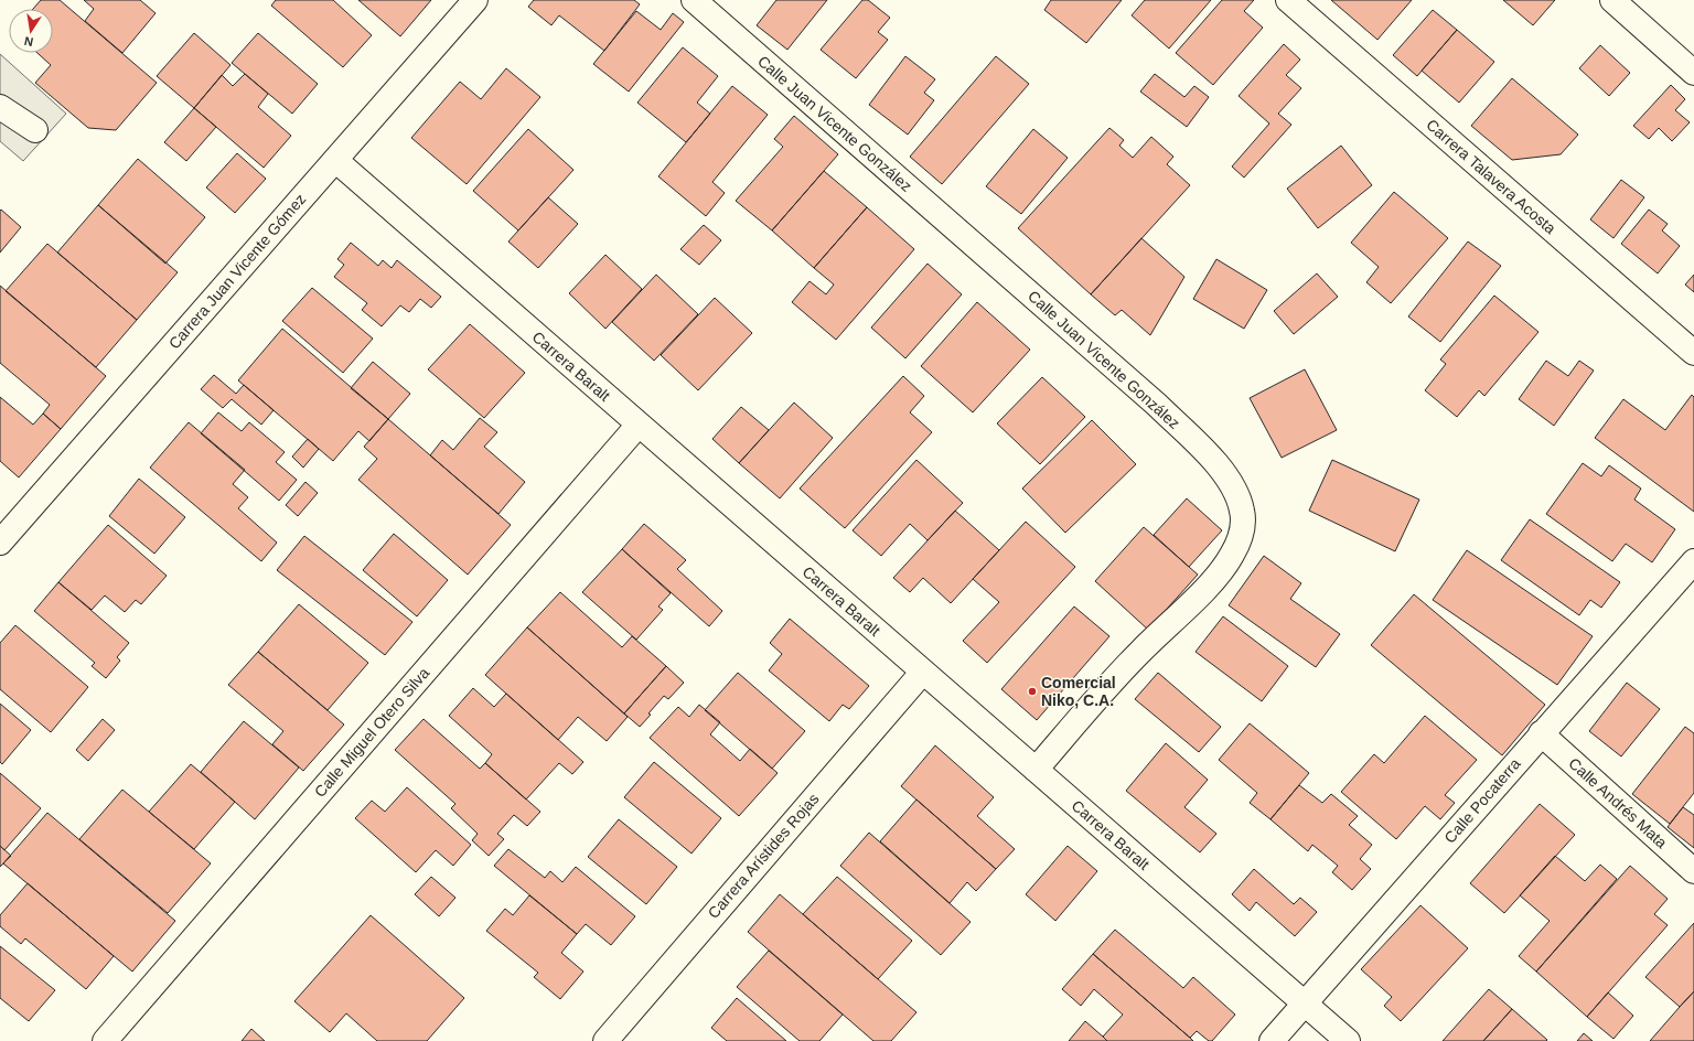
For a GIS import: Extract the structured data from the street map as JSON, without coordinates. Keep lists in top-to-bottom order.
{
  "streets": {
    "street": [
      "Calle Juan Vicente González",
      "Carrera Talavera Acosta",
      "Carrera Juan Vicente Gómez",
      "Carrera Baralt",
      "Calle Miguel Otero Silva",
      "Calle Pocaterra",
      "Calle Andrés Mata",
      "Carrera Arístides Rojas"
    ]
  },
  "crossings": [
    ["Calle Juan Vicente González", "Carrera Baralt"],
    ["Carrera Juan Vicente Gómez", "Carrera Baralt"],
    ["Carrera Baralt", "Calle Miguel Otero Silva"],
    ["Carrera Baralt", "Calle Pocaterra"],
    ["Carrera Baralt", "Carrera Arístides Rojas"],
    ["Calle Pocaterra", "Calle Andrés Mata"]
  ],
  "places": ["Comercial Niko, C.A."],
  "north": "bottom"
}
